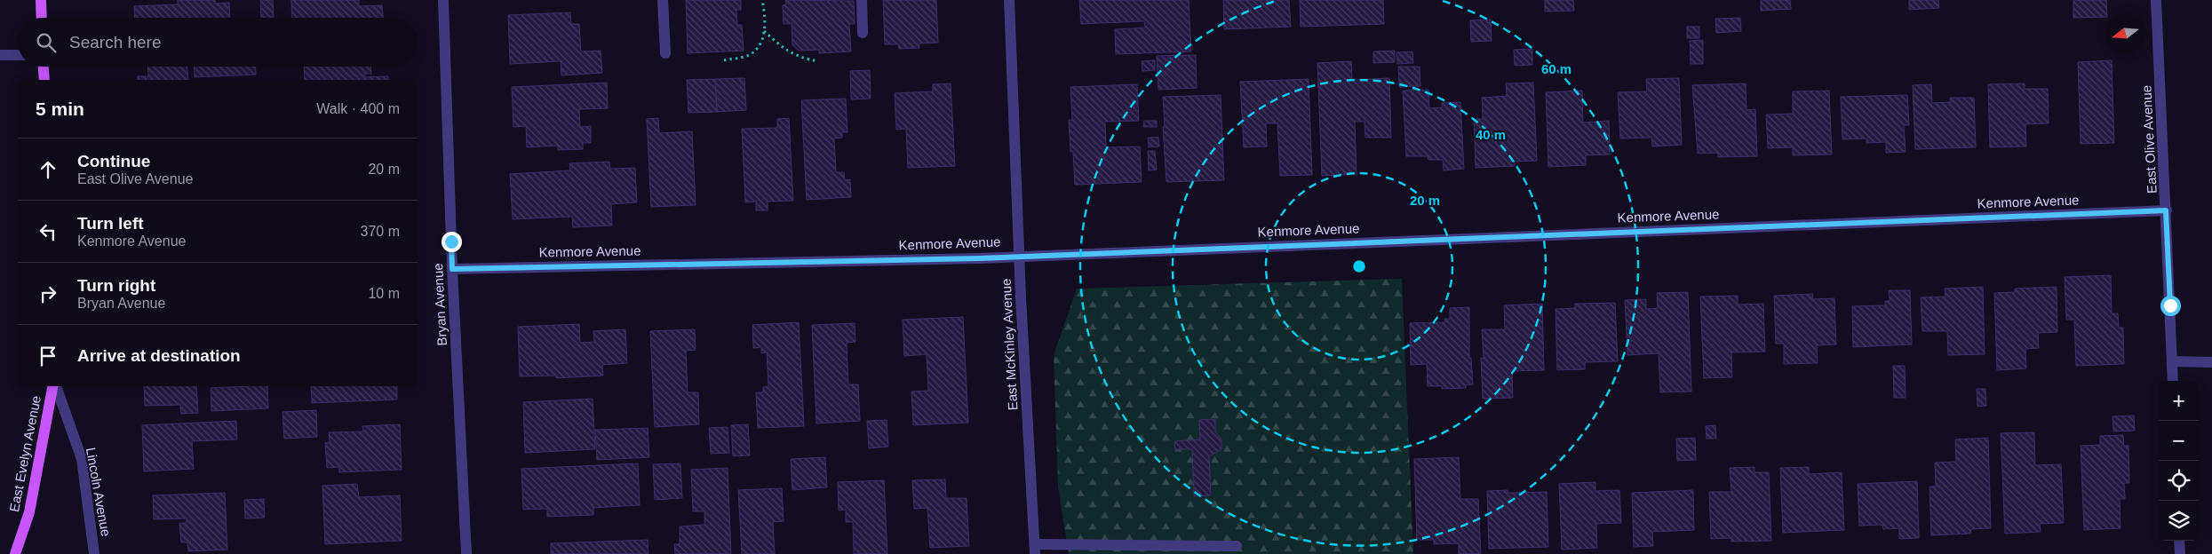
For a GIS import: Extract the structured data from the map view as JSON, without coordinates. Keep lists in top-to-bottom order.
{
  "streets": {
    "main road": ["East Evelyn Avenue"],
    "street": [
      "East Olive Avenue",
      "Kenmore Avenue",
      "Bryan Avenue",
      "East McKinley Avenue",
      "Lincoln Avenue"
    ]
  },
  "crossings": [
    ["East Olive Avenue", "Kenmore Avenue"],
    ["Kenmore Avenue", "Bryan Avenue"],
    ["Kenmore Avenue", "East McKinley Avenue"]
  ],
  "north": "left",
  "page": {
    "search": "Search here",
    "heading": ["5 min", "Walk · 400 m"],
    "list": [
      ["Continue", "East Olive Avenue", "20 m"],
      ["Turn left", "Kenmore Avenue", "370 m"],
      ["Turn right", "Bryan Avenue", "10 m"],
      "Arrive at destination"
    ],
    "map_buttons": ["+", "−"]
  },
  "rings": ["60 m", "40 m", "20 m"]
}
